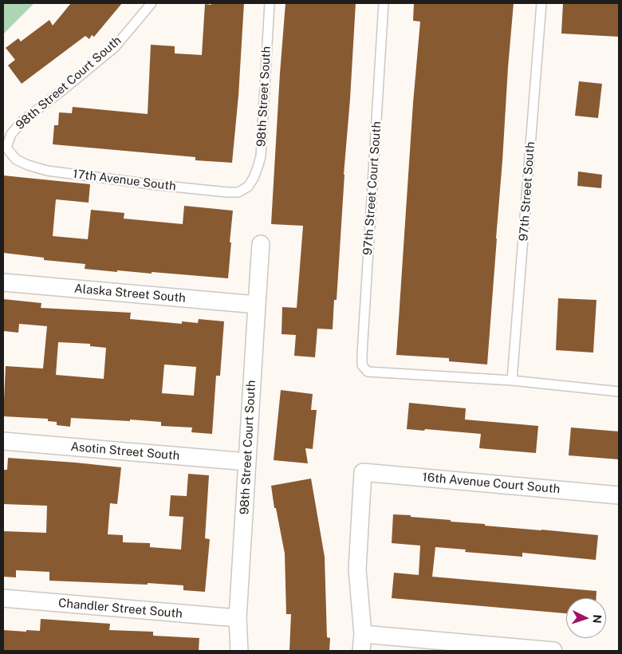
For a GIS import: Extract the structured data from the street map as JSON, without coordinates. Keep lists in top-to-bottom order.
{
  "streets": {
    "street": [
      "98th Street Court South",
      "Alaska Street South",
      "Asotin Street South",
      "16th Avenue Court South",
      "Chandler Street South"
    ],
    "lane": [
      "98th Street South",
      "17th Avenue South",
      "97th Street Court South",
      "97th Street South"
    ]
  },
  "crossings": [
    ["98th Street Court South", "17th Avenue South"],
    ["98th Street Court South", "Alaska Street South"],
    ["98th Street Court South", "Asotin Street South"],
    ["98th Street Court South", "Chandler Street South"],
    ["98th Street South", "17th Avenue South"],
    ["97th Street Court South", "97th Street South"]
  ],
  "north": "right"
}
